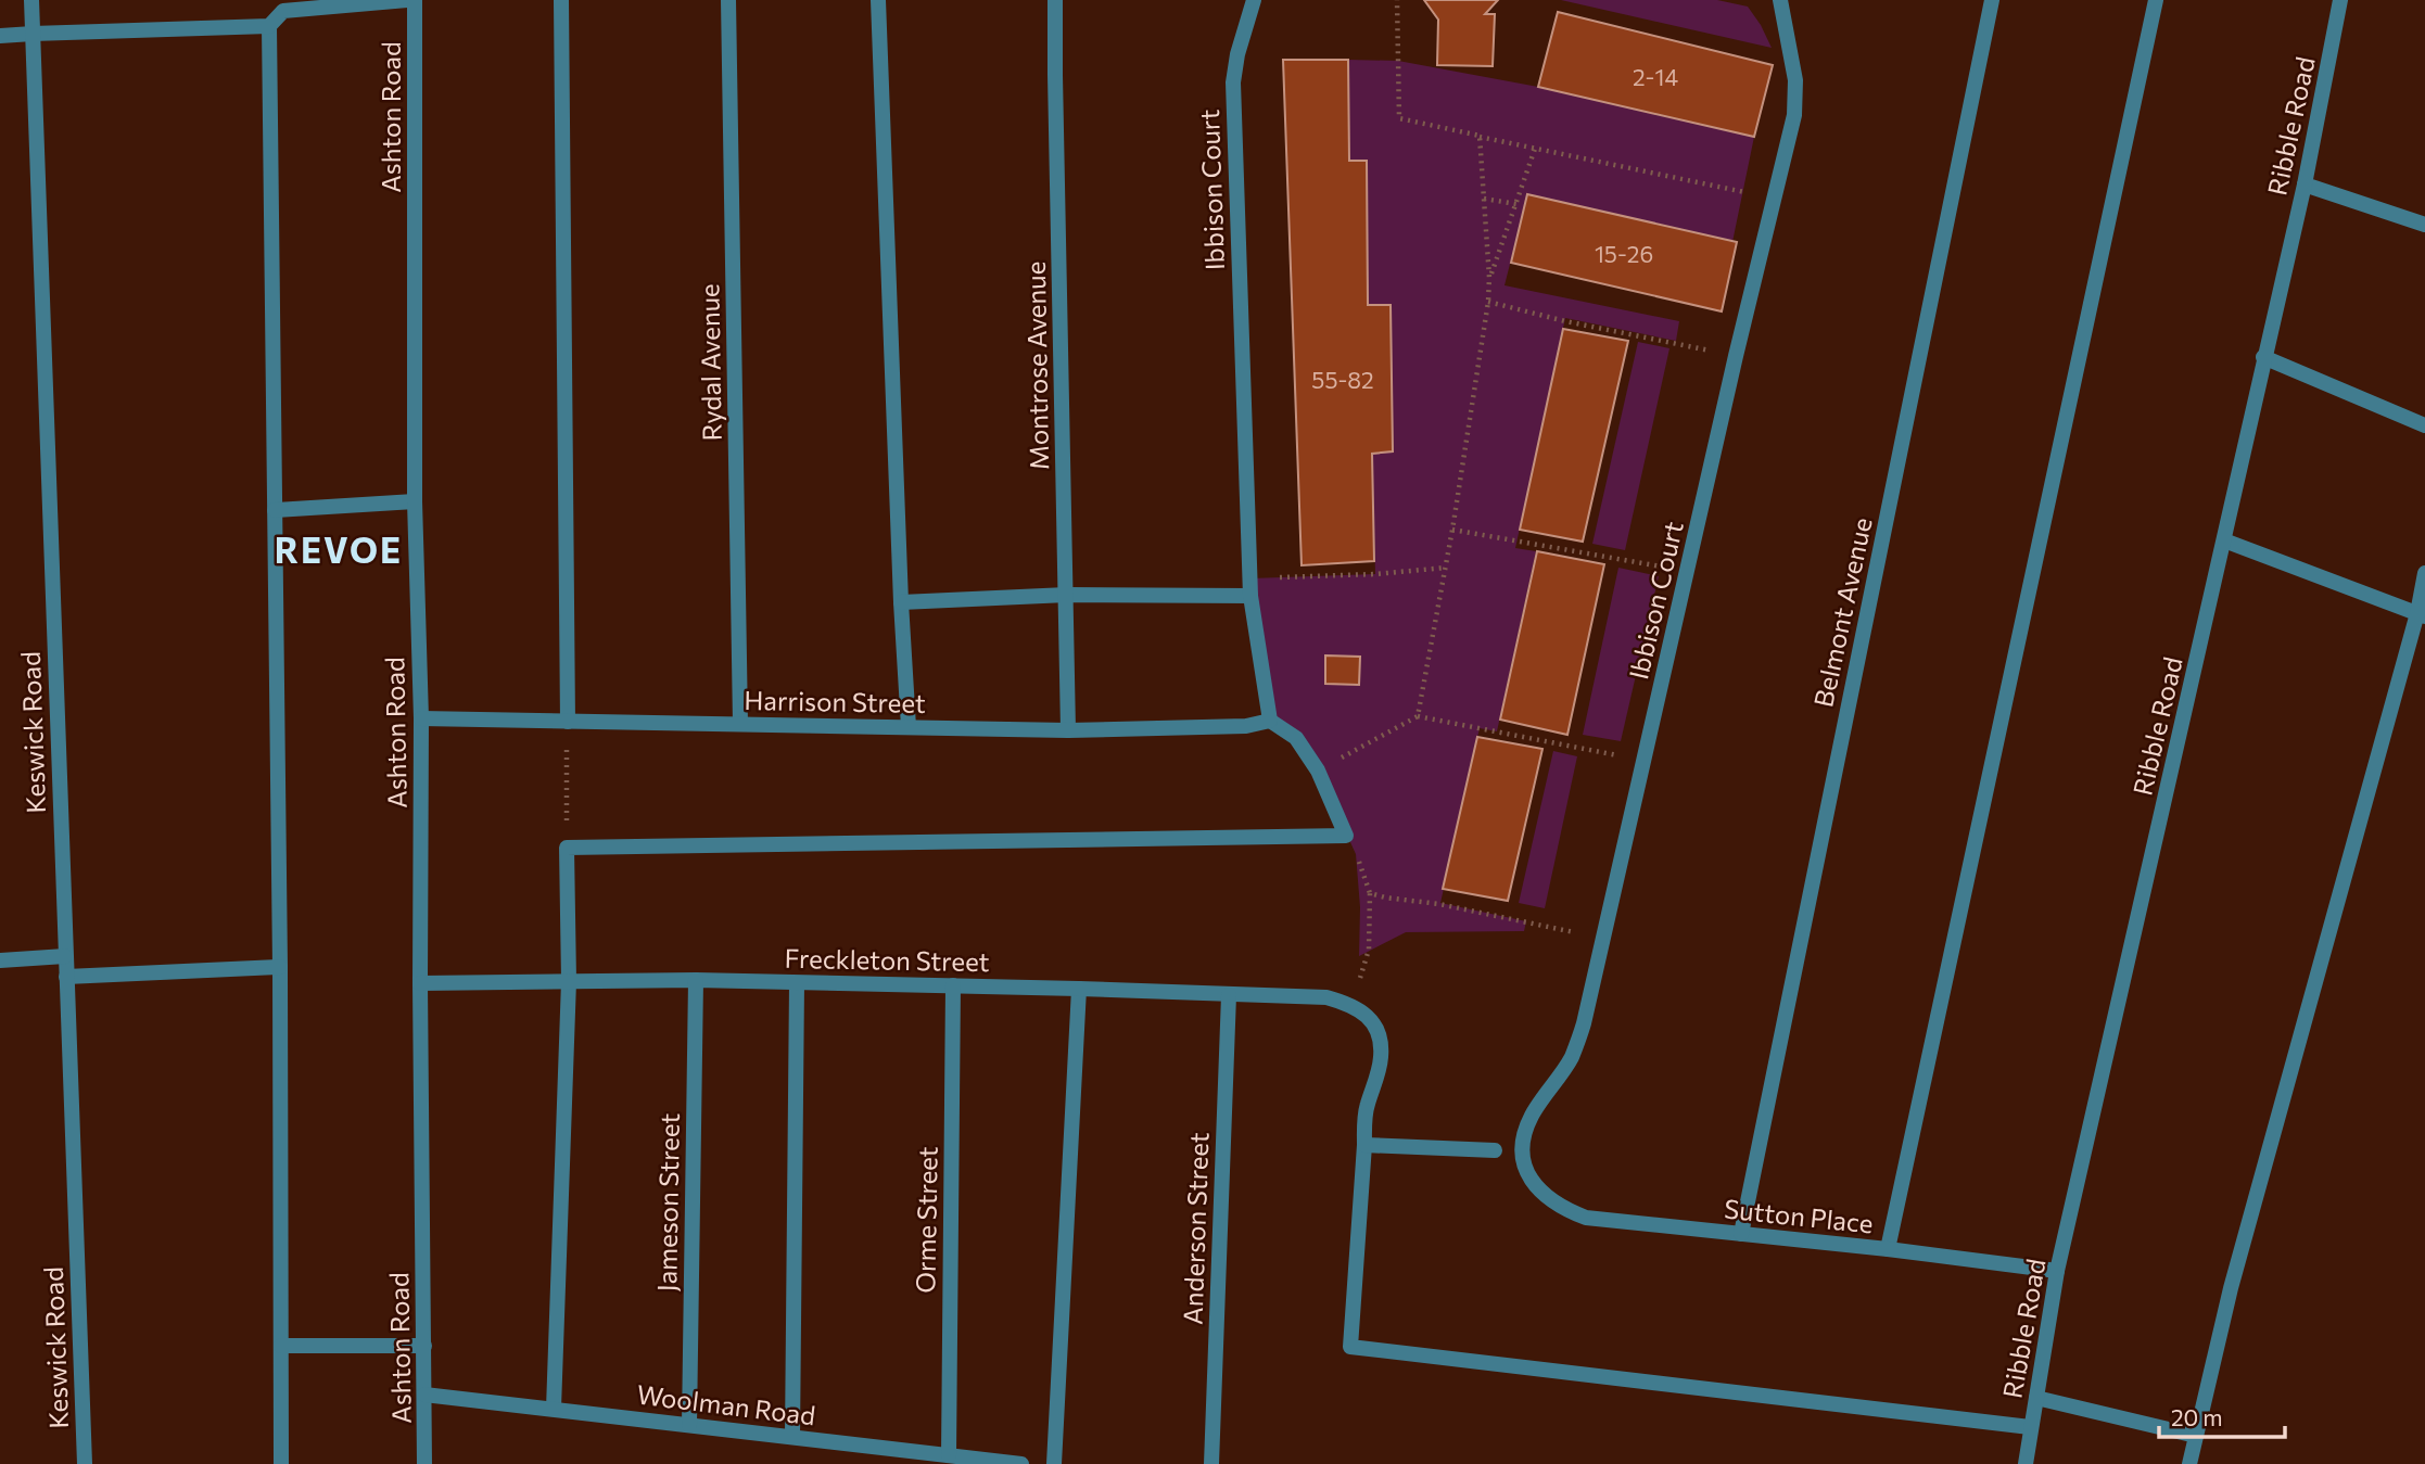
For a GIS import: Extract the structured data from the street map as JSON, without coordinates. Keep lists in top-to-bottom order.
{
  "streets": {
    "street": [
      "Ashton Road",
      "Ribble Road",
      "Ibbison Court",
      "Rydal Avenue",
      "Montrose Avenue",
      "Belmont Avenue",
      "Harrison Street",
      "Keswick Road",
      "Freckleton Street",
      "Jameson Street",
      "Sutton Place",
      "Orme Street",
      "Anderson Street",
      "Woolman Road"
    ]
  },
  "crossings": [
    ["Ashton Road", "Harrison Street"],
    ["Ashton Road", "Freckleton Street"],
    ["Ashton Road", "Woolman Road"],
    ["Ribble Road", "Sutton Place"],
    ["Ibbison Court", "Harrison Street"],
    ["Ibbison Court", "Sutton Place"],
    ["Rydal Avenue", "Harrison Street"],
    ["Montrose Avenue", "Harrison Street"],
    ["Belmont Avenue", "Sutton Place"],
    ["Freckleton Street", "Jameson Street"],
    ["Freckleton Street", "Orme Street"],
    ["Freckleton Street", "Anderson Street"],
    ["Jameson Street", "Woolman Road"],
    ["Orme Street", "Woolman Road"]
  ],
  "districts": ["REVOE"],
  "house_numbers": ["2-14", "15-26", "55-82"],
  "scale_bar": "20 m"
}
